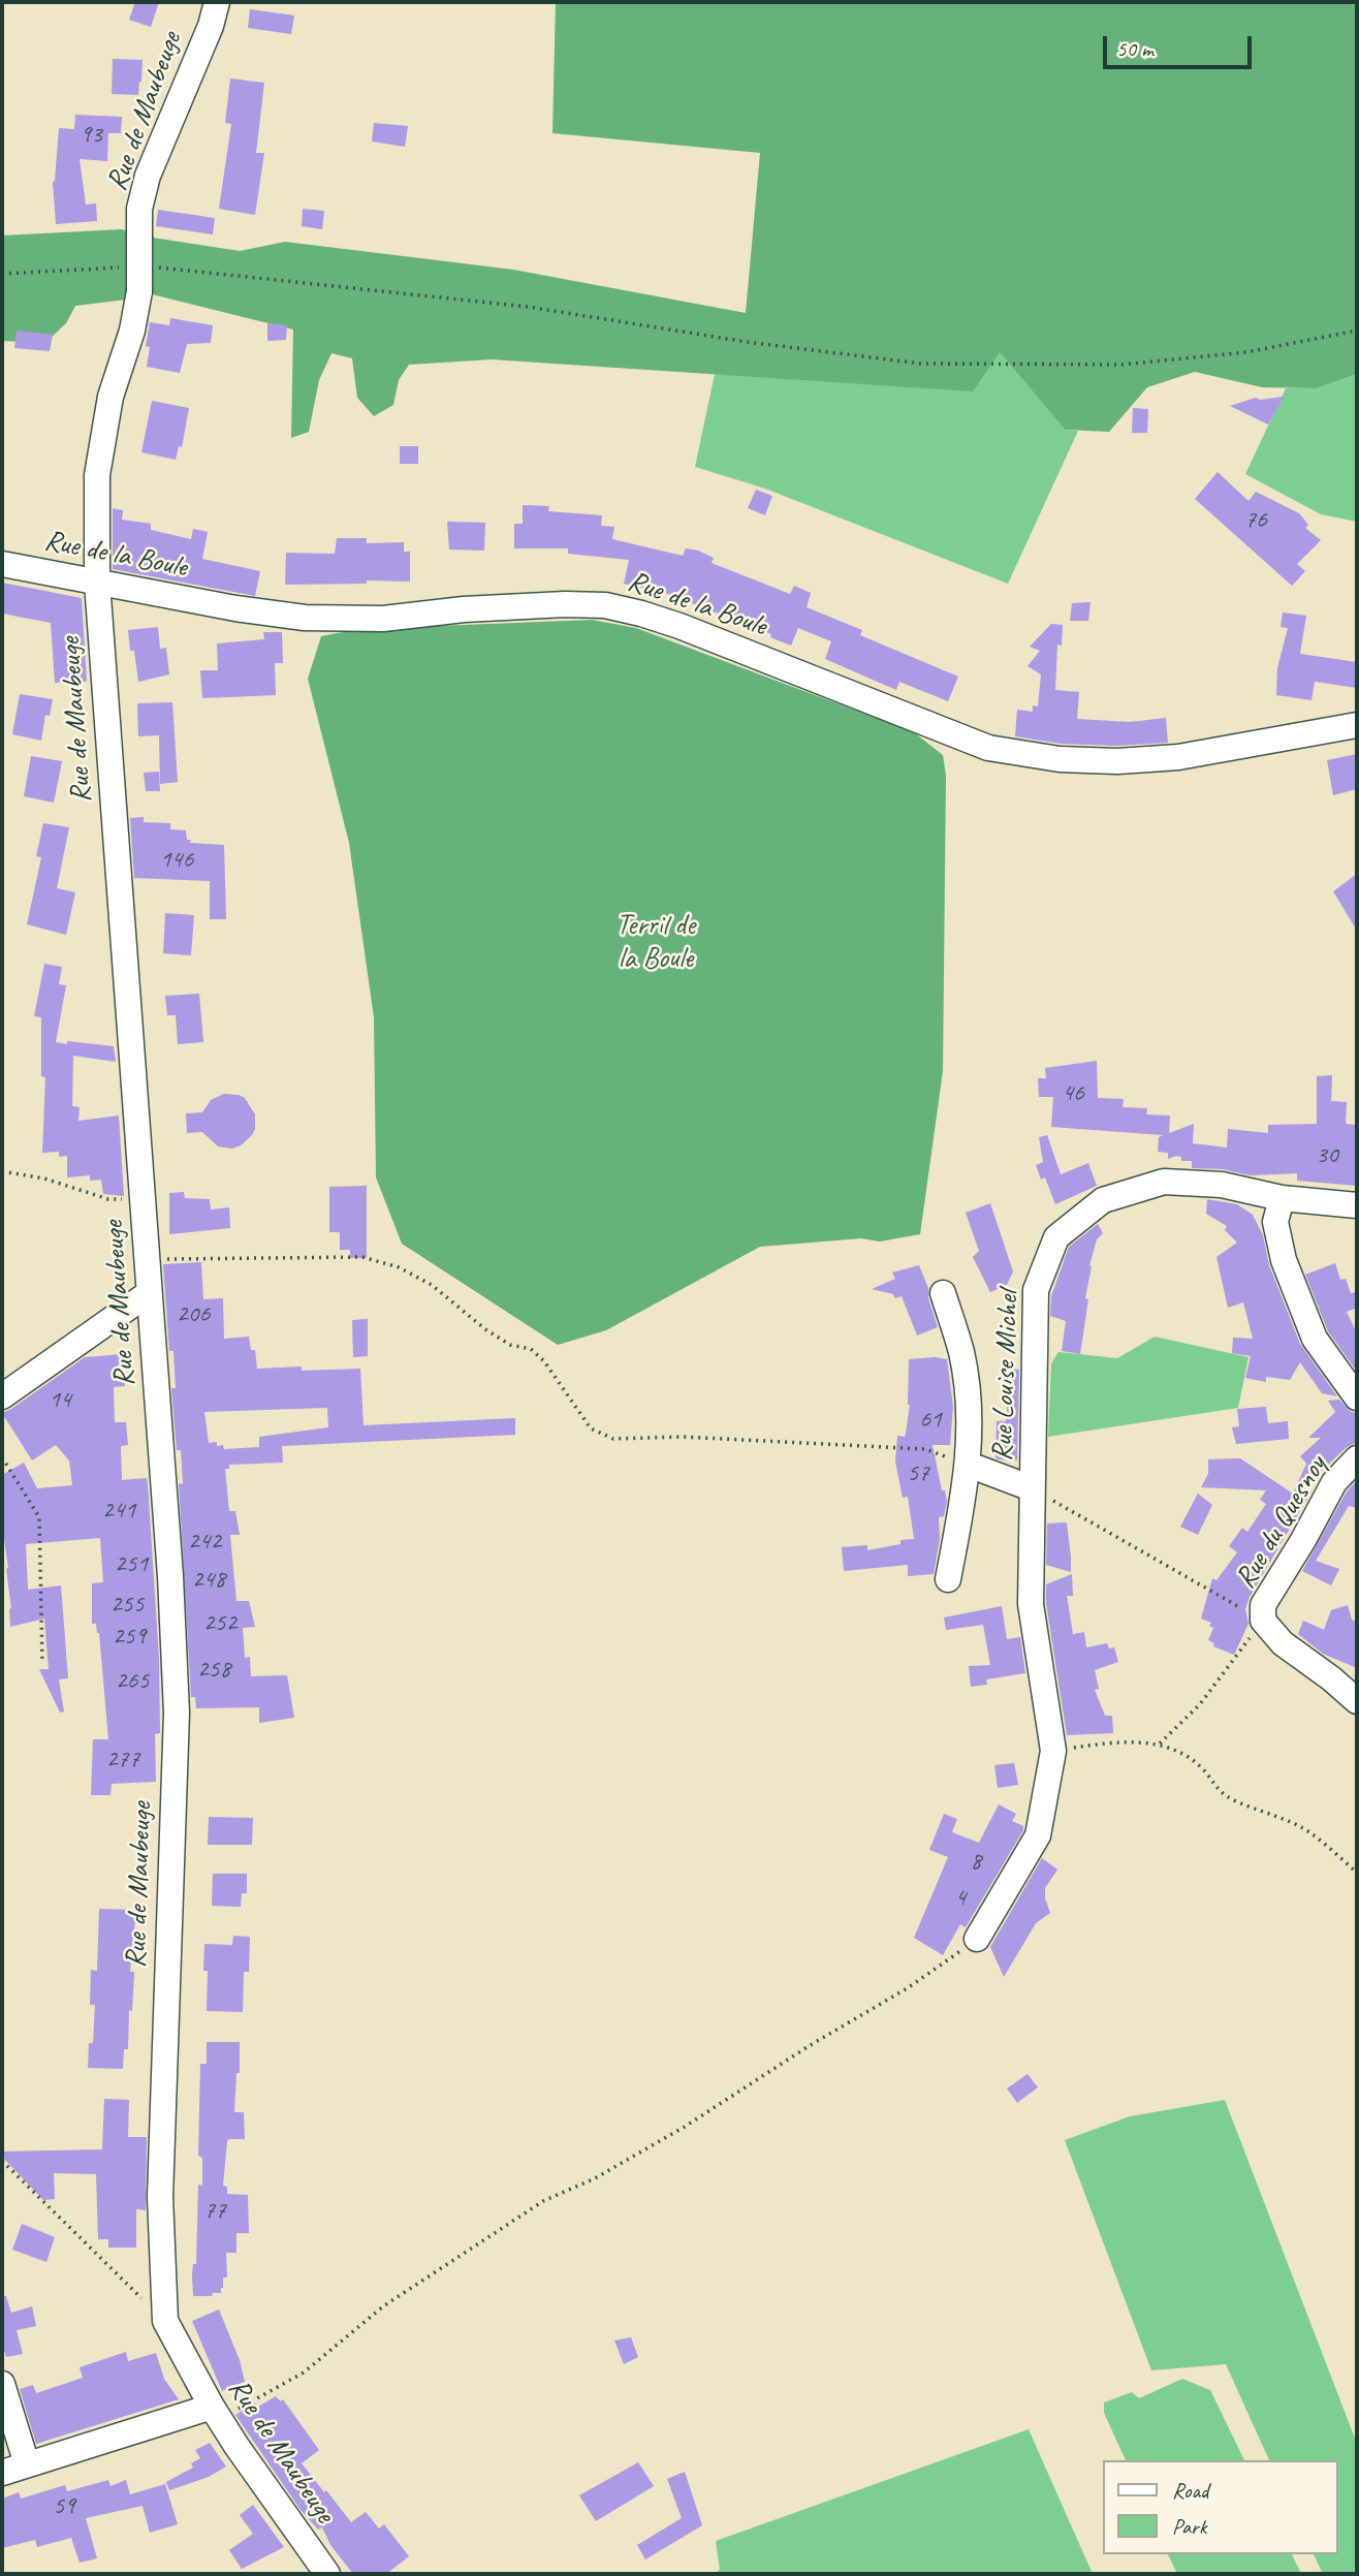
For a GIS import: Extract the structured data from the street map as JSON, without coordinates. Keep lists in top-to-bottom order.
{
  "streets": {
    "street": [
      "Rue de Maubeuge",
      "Rue de la Boule",
      "Rue Louise Michel",
      "Rue du Quesnoy"
    ]
  },
  "crossings": [
    ["Rue de Maubeuge", "Rue de la Boule"]
  ],
  "parks": ["Terril de la Boule"],
  "house_numbers": [
    "93",
    "76",
    "146",
    "46",
    "30",
    "206",
    "14",
    "61",
    "57",
    "241",
    "242",
    "251",
    "248",
    "255",
    "252",
    "259",
    "258",
    "265",
    "277",
    "8",
    "4",
    "77",
    "59"
  ],
  "legend": ["Road", "Park"],
  "scale_bar": "50 m"
}
